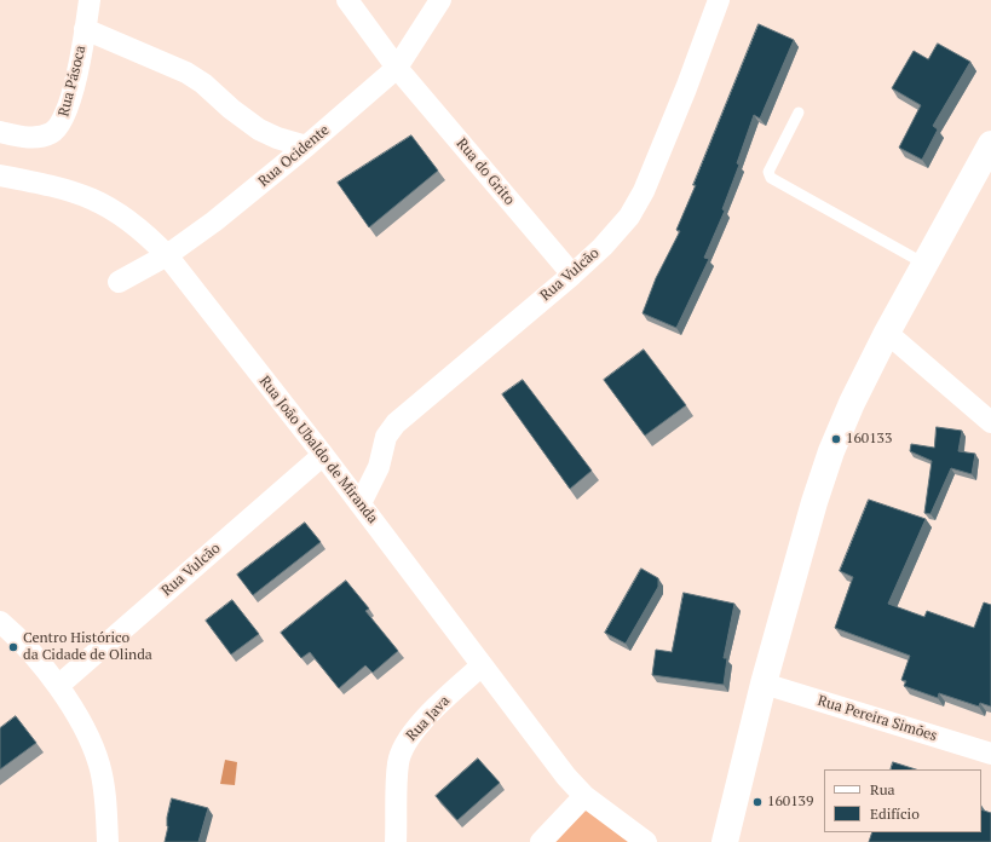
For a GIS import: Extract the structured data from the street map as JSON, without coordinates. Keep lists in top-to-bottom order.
{
  "streets": {
    "street": [
      "Rua Pásoca",
      "Rua Ocidente",
      "Rua do Grito",
      "Rua Vulcão",
      "Rua João Ubaldo de Miranda",
      "Rua Java",
      "Rua Pereira Simões"
    ]
  },
  "crossings": [
    ["Rua Ocidente", "Rua do Grito"],
    ["Rua Ocidente", "Rua João Ubaldo de Miranda"],
    ["Rua do Grito", "Rua Vulcão"],
    ["Rua Vulcão", "Rua João Ubaldo de Miranda"],
    ["Rua João Ubaldo de Miranda", "Rua Java"]
  ],
  "places": ["160133", "Centro Histórico da Cidade de Olinda", "160139"],
  "legend": ["Rua", "Edifício"]
}
